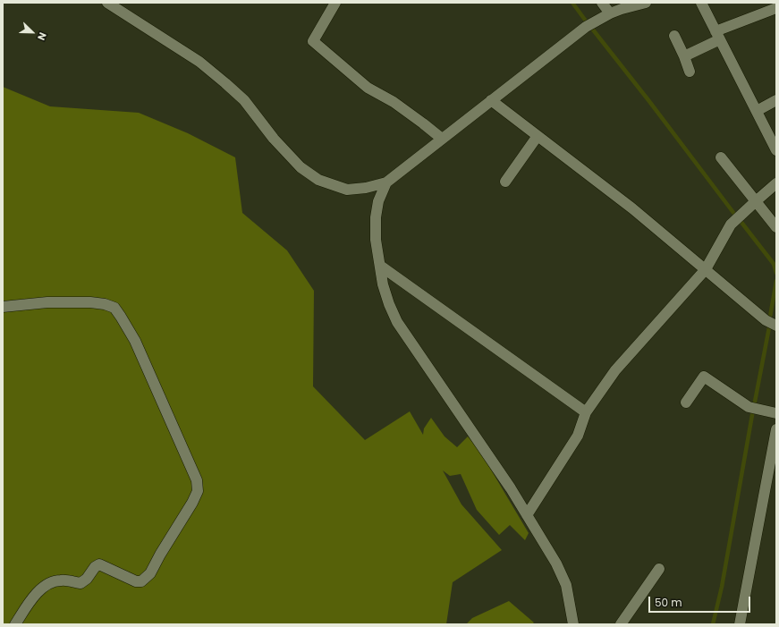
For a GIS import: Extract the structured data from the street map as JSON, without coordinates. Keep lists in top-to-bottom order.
{
  "scale_bar": "50 m",
  "north": "bottom right"
}
